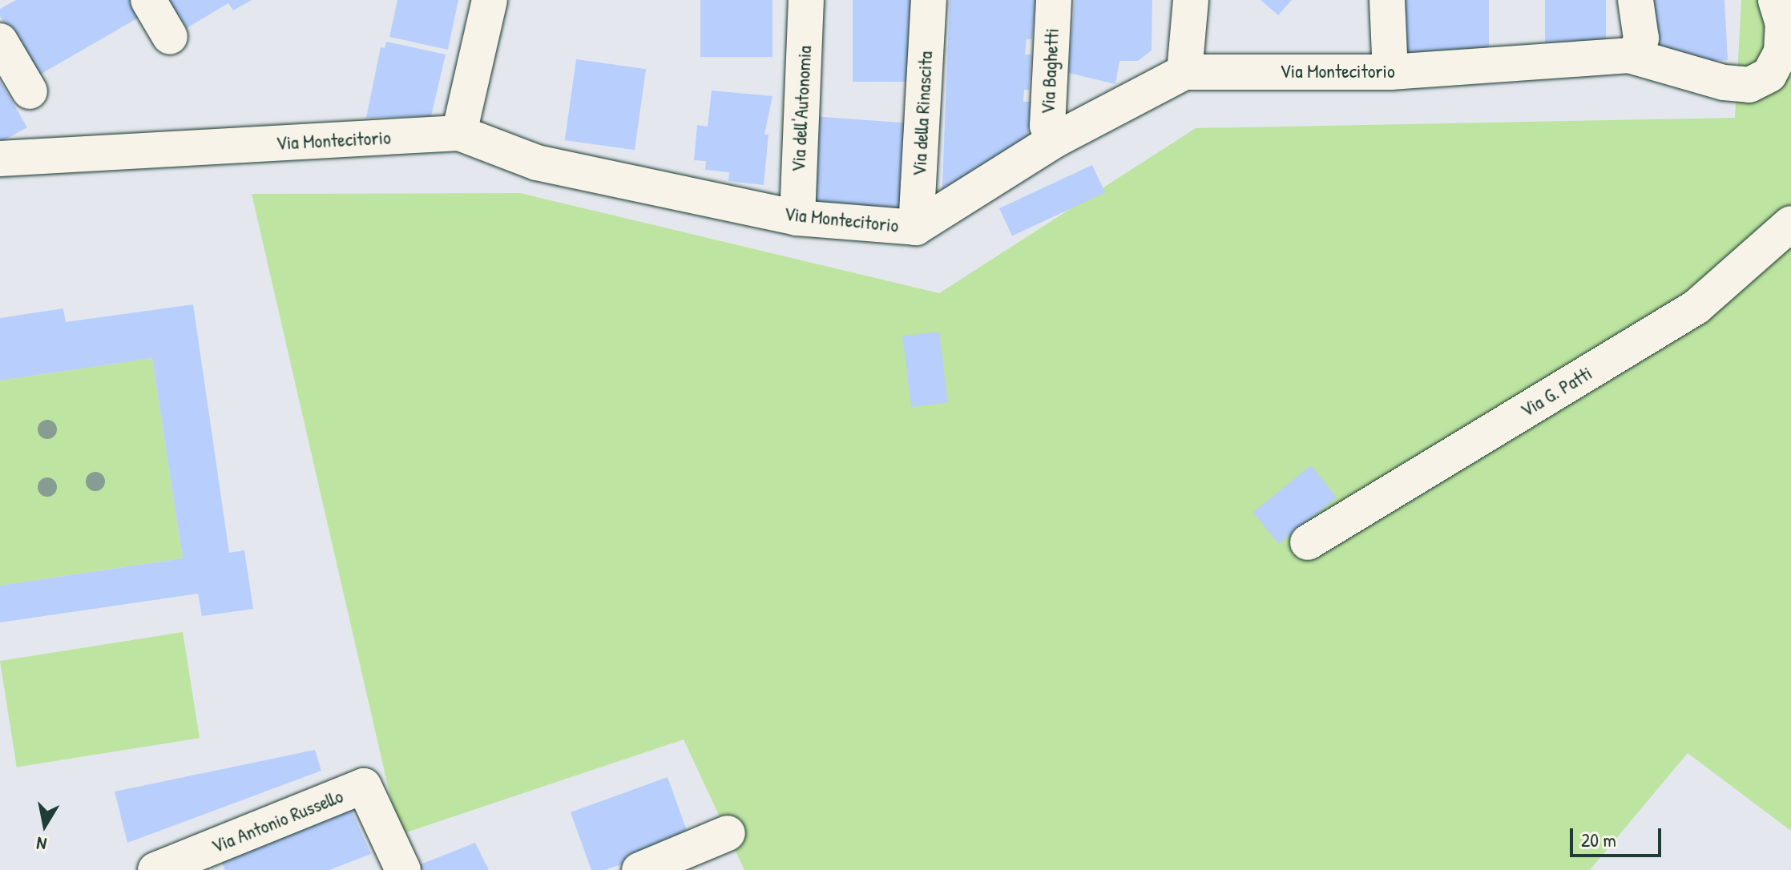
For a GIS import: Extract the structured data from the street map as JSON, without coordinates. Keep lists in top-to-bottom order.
{
  "streets": {
    "street": [
      "Via Baghetti",
      "Via Montecitorio",
      "Via dell'Autonomia",
      "Via della Rinascita",
      "Via G. Patti",
      "Via Antonio Russello"
    ]
  },
  "crossings": [
    ["Via Baghetti", "Via Montecitorio"],
    ["Via Montecitorio", "Via dell'Autonomia"],
    ["Via Montecitorio", "Via della Rinascita"]
  ],
  "scale_bar": "20 m",
  "north": "bottom"
}
